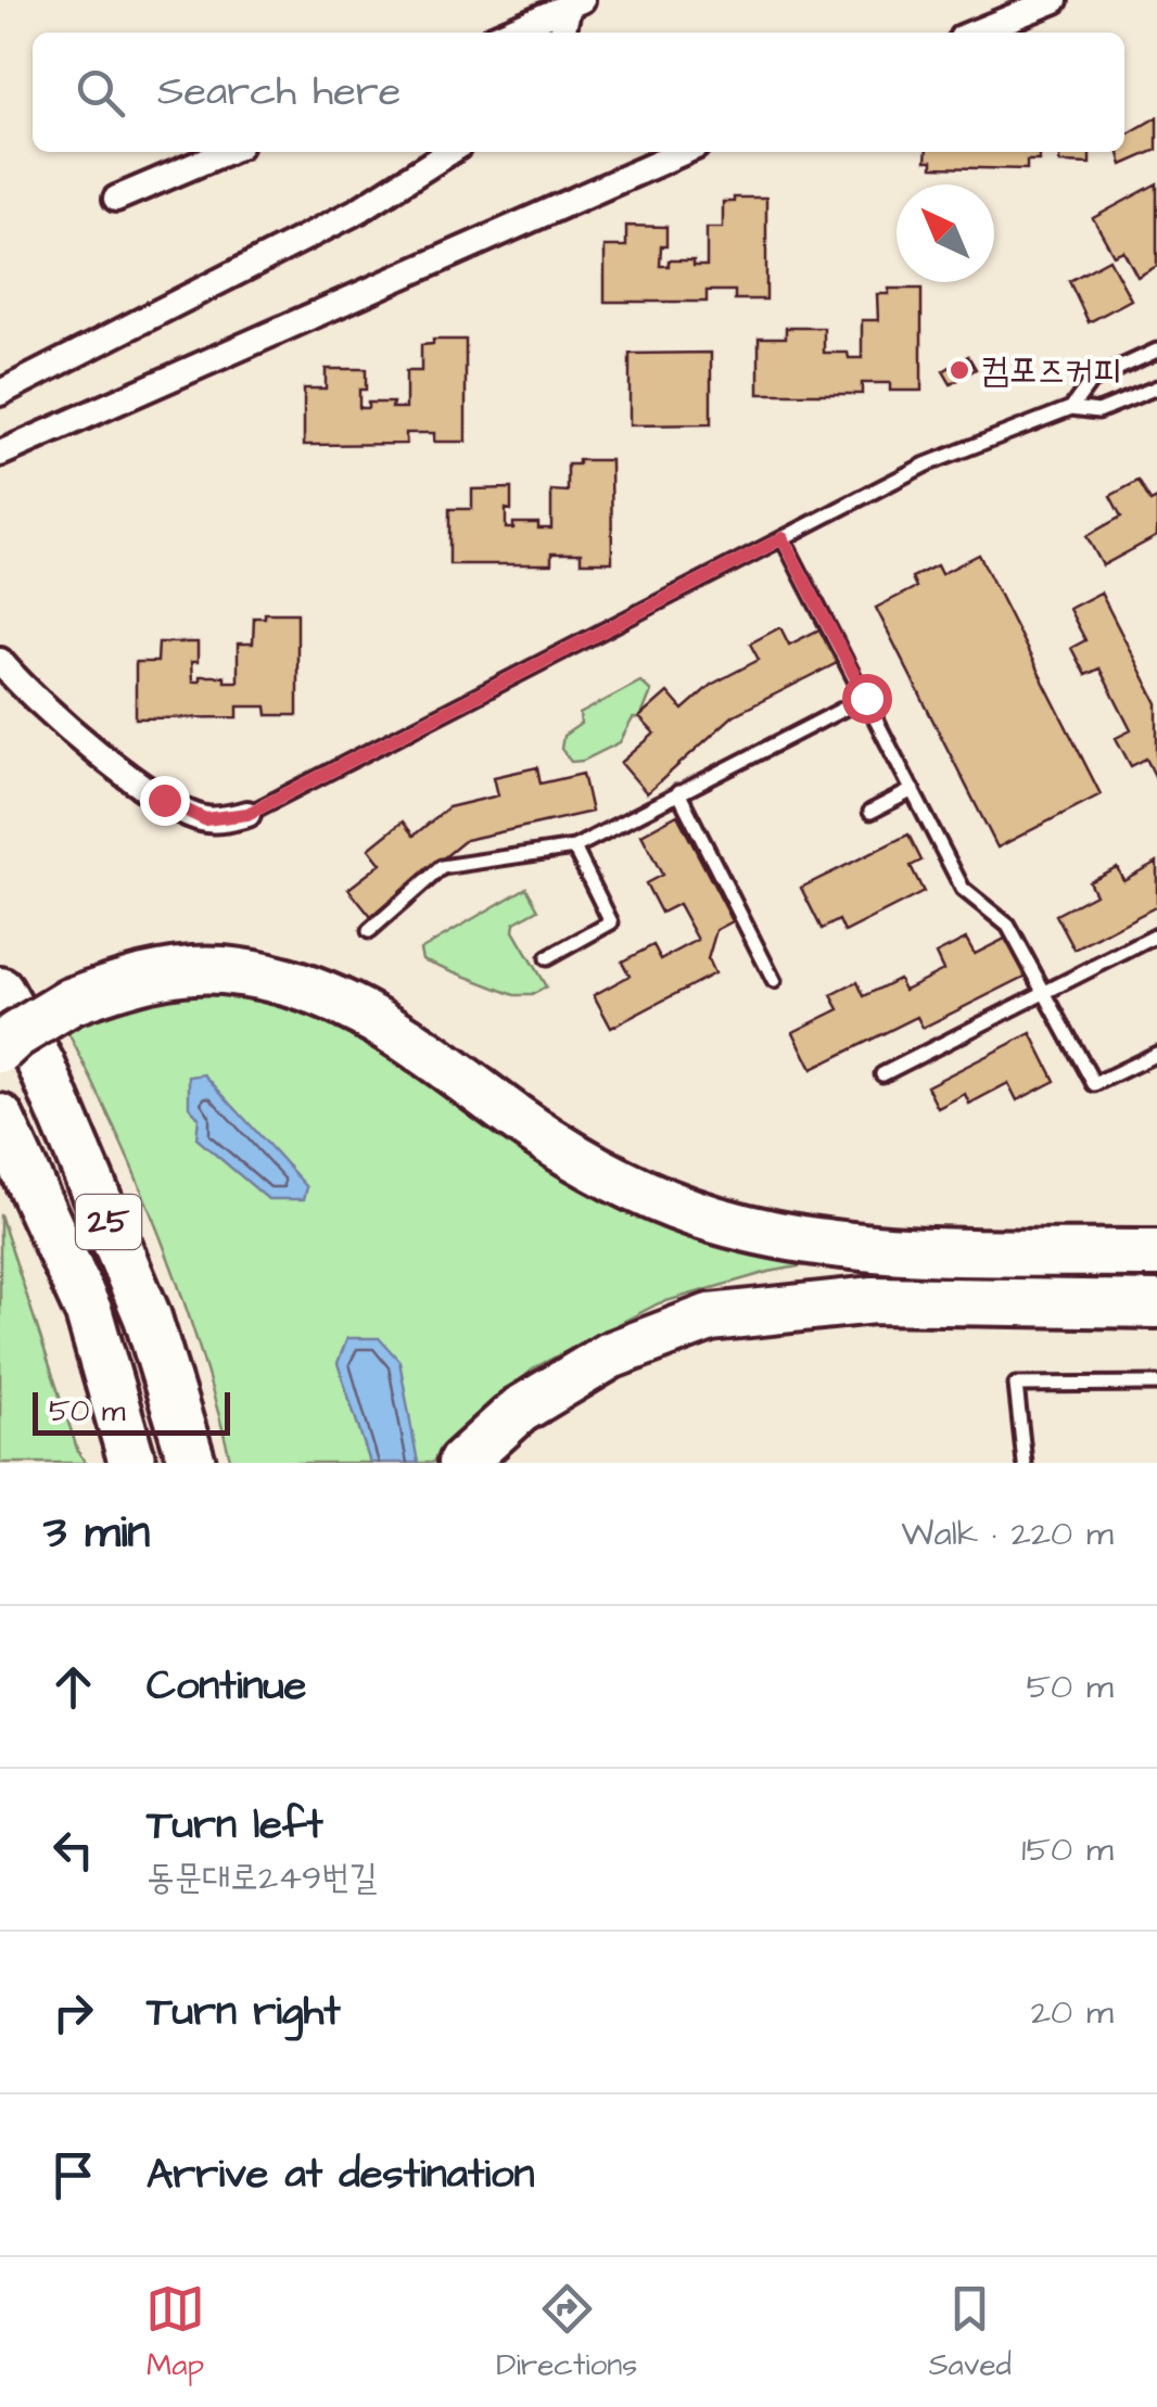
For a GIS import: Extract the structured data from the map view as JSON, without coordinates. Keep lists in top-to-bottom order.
{
  "streets": {
    "highway": ["25"]
  },
  "places": ["컴포즈커피"],
  "scale_bar": "50 m",
  "north": "top left",
  "page": {
    "search": "Search here",
    "scale": "50 m",
    "heading": ["3 min", "Walk · 220 m"],
    "list": [
      ["Continue", "50 m"],
      ["Turn left", "동문대로249번길", "150 m"],
      ["Turn right", "20 m"],
      "Arrive at destination"
    ],
    "nav": ["Map", "Directions", "Saved"]
  }
}
